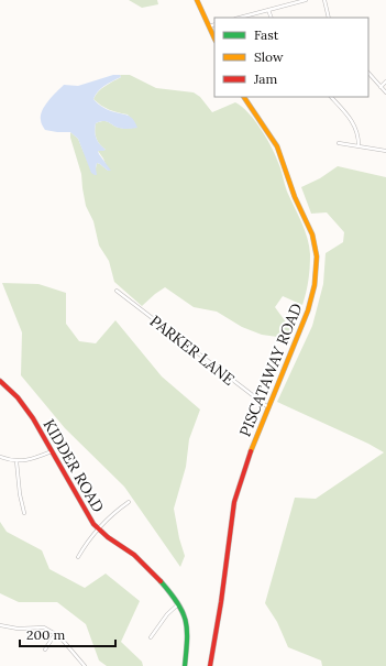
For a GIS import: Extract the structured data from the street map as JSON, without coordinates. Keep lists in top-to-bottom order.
{
  "streets": {
    "main road": ["PISCATAWAY ROAD", "KIDDER ROAD"],
    "street": ["PARKER LANE"]
  },
  "crossings": [
    ["PARKER LANE", "PISCATAWAY ROAD"]
  ],
  "legend": ["Fast", "Slow", "Jam"],
  "scale_bar": "200 m"
}
